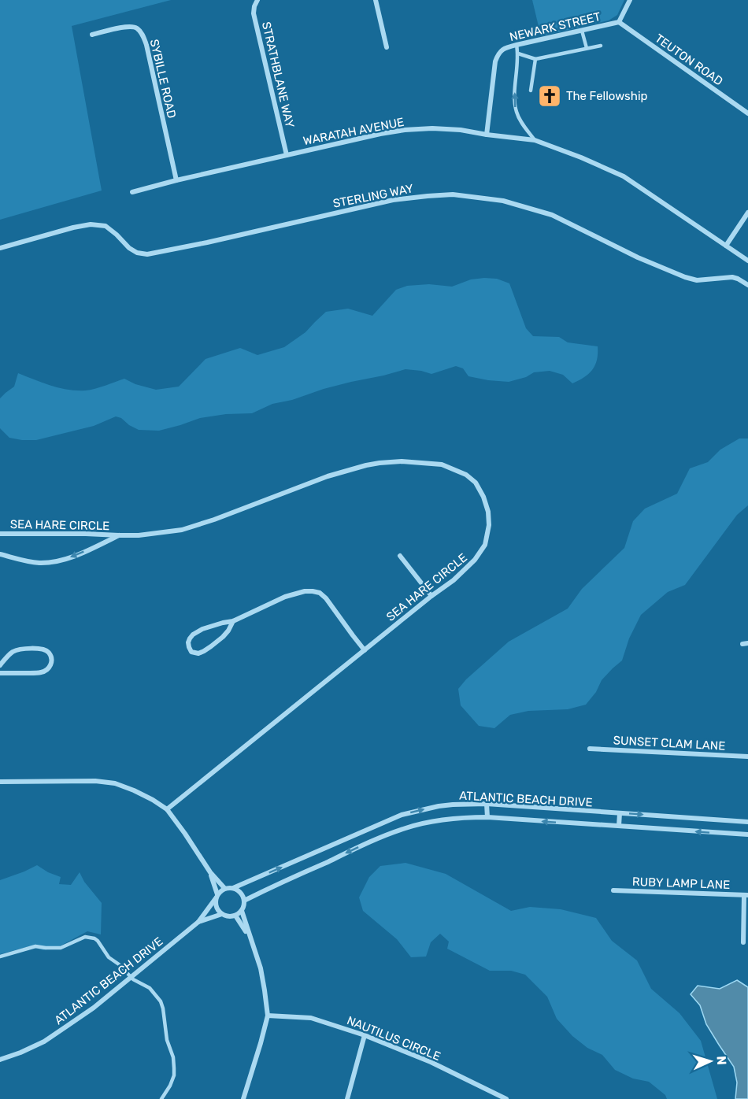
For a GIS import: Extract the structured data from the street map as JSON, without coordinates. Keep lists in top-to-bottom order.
{
  "streets": {
    "street": [
      "NEWARK STREET",
      "TEUTON ROAD",
      "STRATHBLANE WAY",
      "SYBILLE ROAD",
      "WARATAH AVENUE",
      "STERLING WAY",
      "SEA HARE CIRCLE",
      "SUNSET CLAM LANE",
      "ATLANTIC BEACH DRIVE",
      "RUBY LAMP LANE",
      "NAUTILUS CIRCLE"
    ]
  },
  "crossings": [
    ["NEWARK STREET", "TEUTON ROAD"],
    ["NEWARK STREET", "WARATAH AVENUE"],
    ["STRATHBLANE WAY", "WARATAH AVENUE"],
    ["SYBILLE ROAD", "WARATAH AVENUE"]
  ],
  "places": {
    "church": ["The Fellowship"]
  },
  "north": "right"
}
